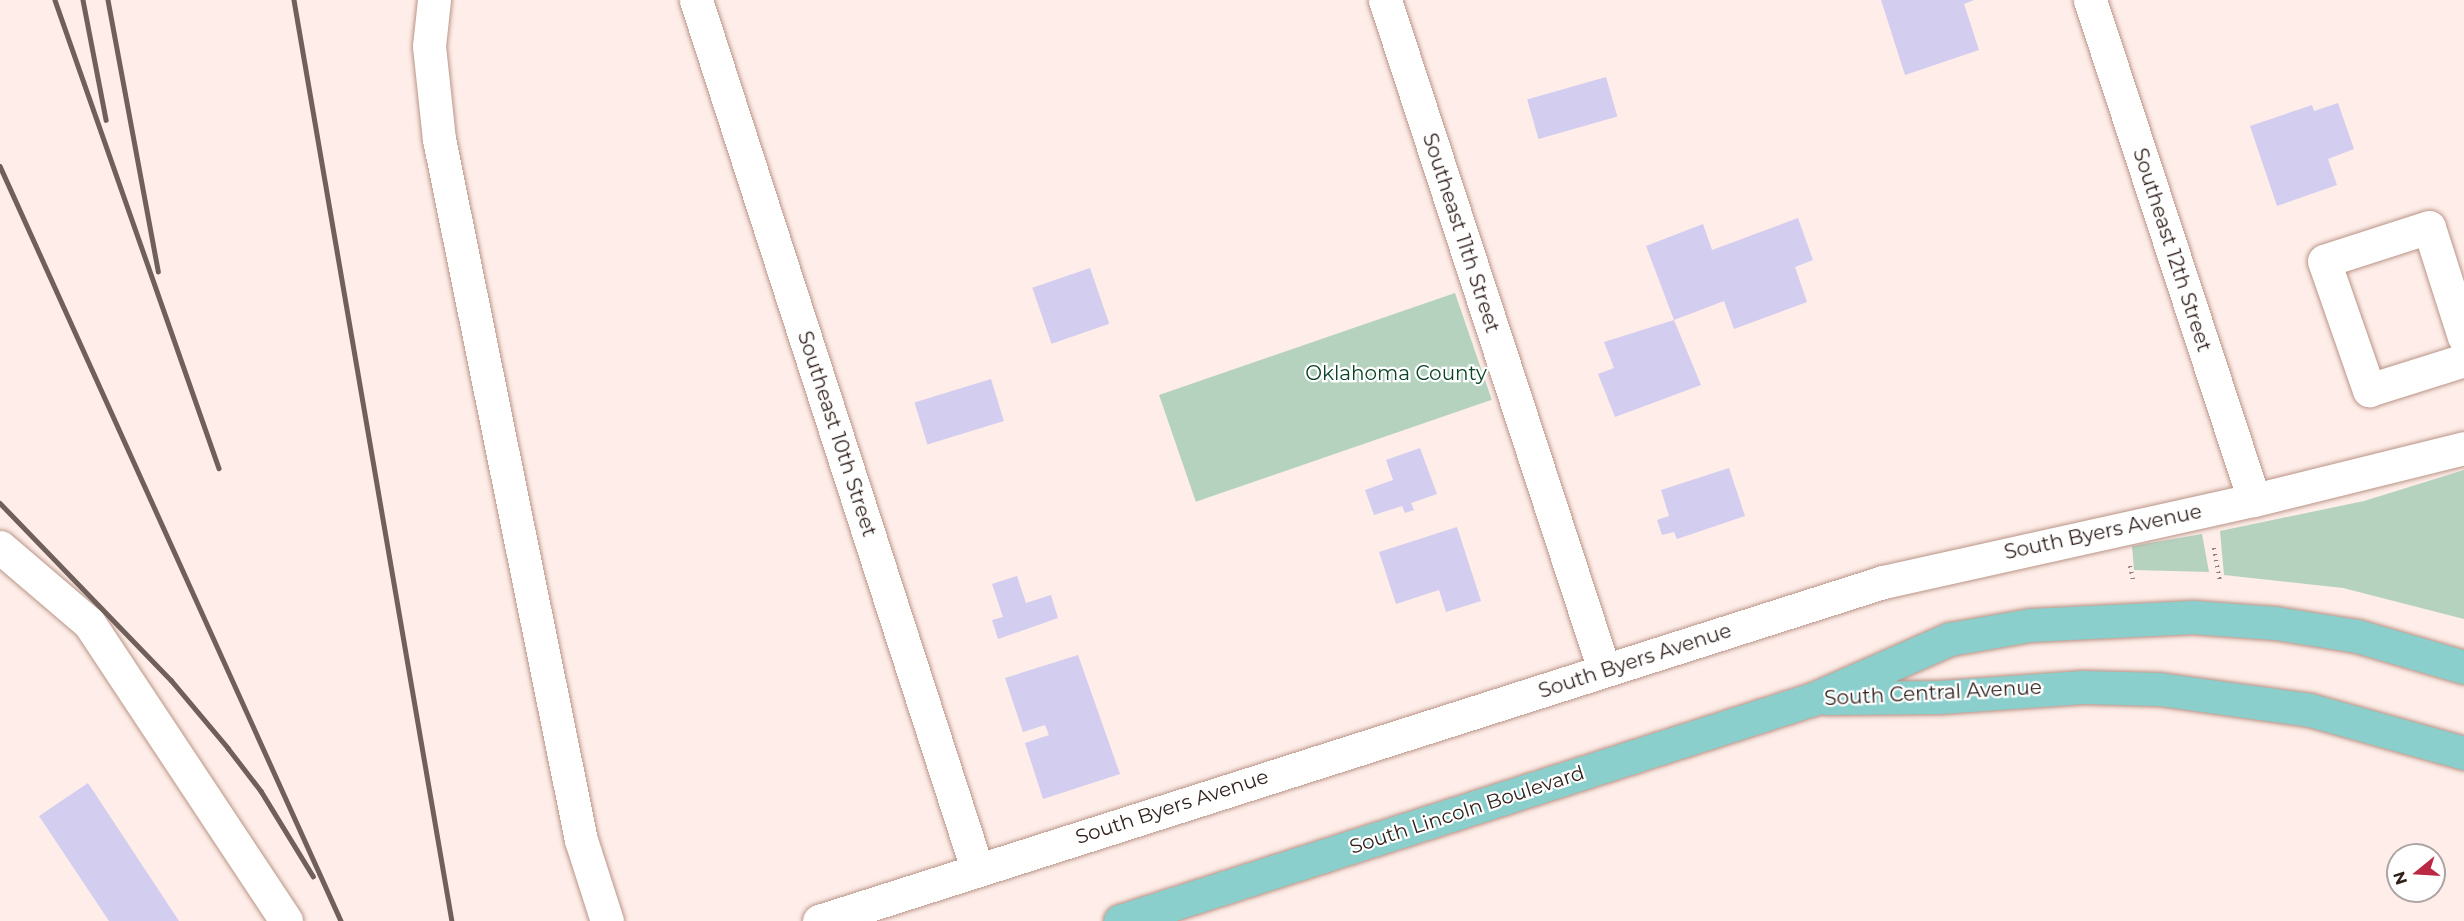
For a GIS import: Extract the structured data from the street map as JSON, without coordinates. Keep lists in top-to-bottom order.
{
  "streets": {
    "main road": ["South Central Avenue", "South Lincoln Boulevard"],
    "street": [
      "Southeast 11th Street",
      "Southeast 12th Street",
      "Southeast 10th Street",
      "South Byers Avenue"
    ]
  },
  "crossings": [
    ["Southeast 11th Street", "South Byers Avenue"],
    ["Southeast 12th Street", "South Byers Avenue"],
    ["Southeast 10th Street", "South Byers Avenue"],
    ["South Central Avenue", "South Lincoln Boulevard"]
  ],
  "parks": ["Oklahoma County"],
  "north": "left"
}
